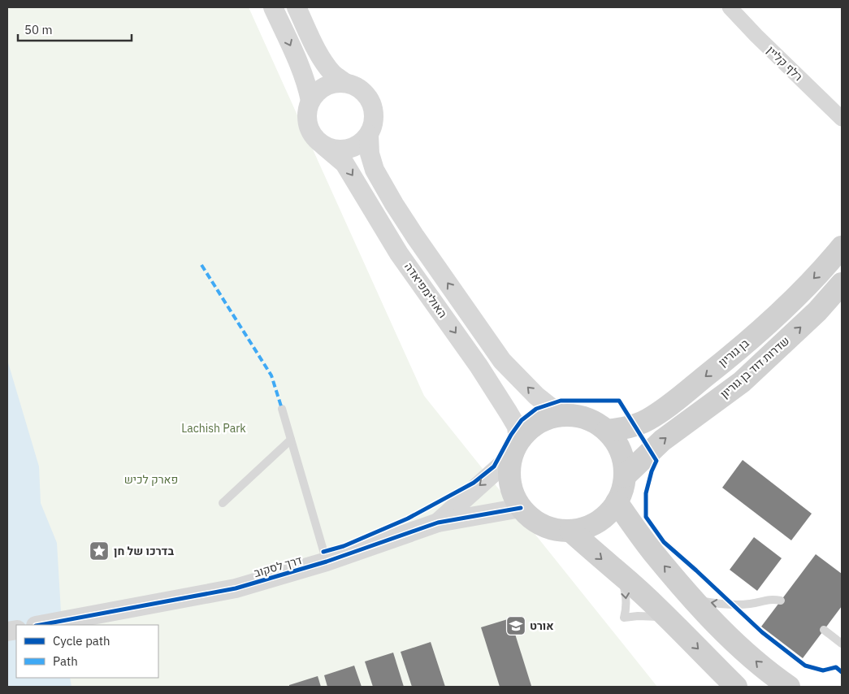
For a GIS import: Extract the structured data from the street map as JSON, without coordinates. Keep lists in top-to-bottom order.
{
  "streets": {
    "main road": ["בן גוריון", "שדרות דוד בן גוריון"],
    "street": ["רלף קליין", "האולימפיאדה", "דרך לסקוב"]
  },
  "crossings": [
    ["האולימפיאדה", "בן גוריון"],
    ["האולימפיאדה", "שדרות דוד בן גוריון"],
    ["האולימפיאדה", "דרך לסקוב"],
    ["בן גוריון", "שדרות דוד בן גוריון"],
    ["בן גוריון", "דרך לסקוב"],
    ["שדרות דוד בן גוריון", "דרך לסקוב"]
  ],
  "one_way": ["בן גוריון", "שדרות דוד בן גוריון"],
  "parks": ["Lachish Park", "פארק לכיש"],
  "places": {
    "place": ["בדרכו של חן"],
    "school or university": ["אורט"]
  },
  "legend": ["Cycle path", "Path"],
  "scale_bar": "50 m"
}
